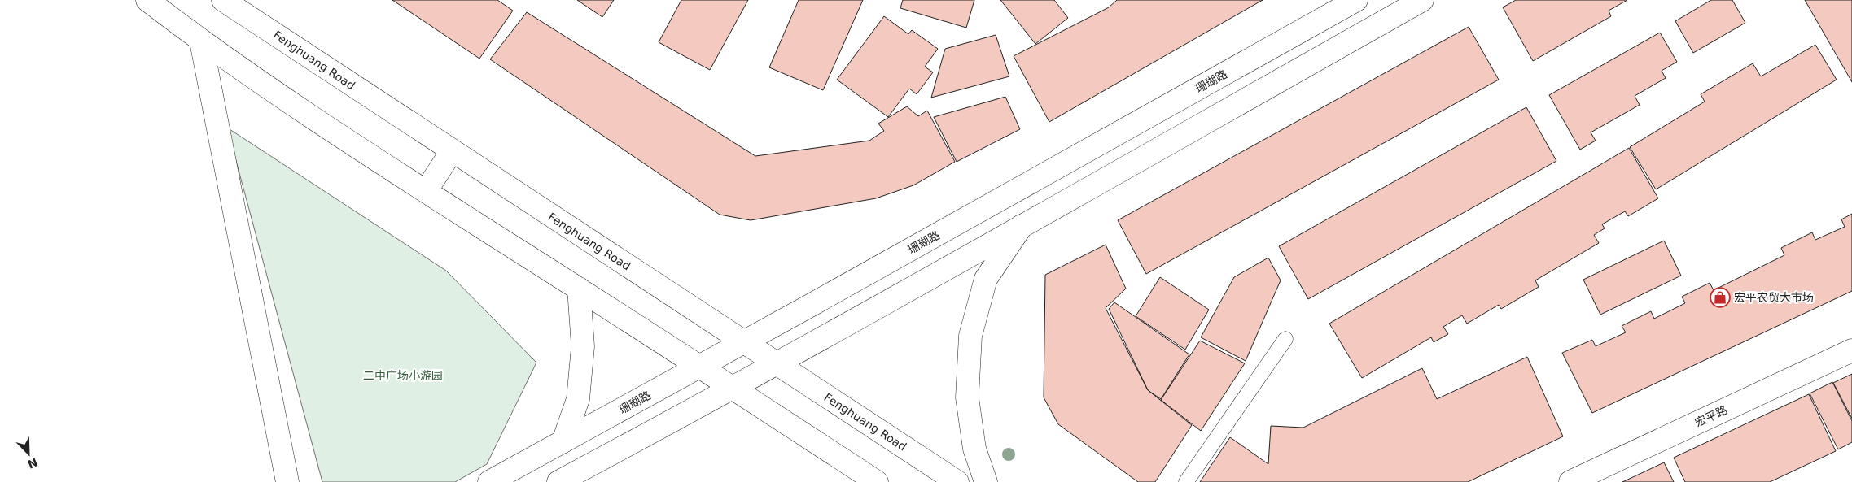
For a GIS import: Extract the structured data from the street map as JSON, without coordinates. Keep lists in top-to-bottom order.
{
  "streets": {
    "main road": ["Fenghuang Road", "珊瑚路", "宏平路"]
  },
  "crossings": [
    ["Fenghuang Road", "珊瑚路"]
  ],
  "parks": ["二中广场小游园"],
  "places": {
    "shop": ["宏平农贸大市场"]
  },
  "north": "bottom right"
}
